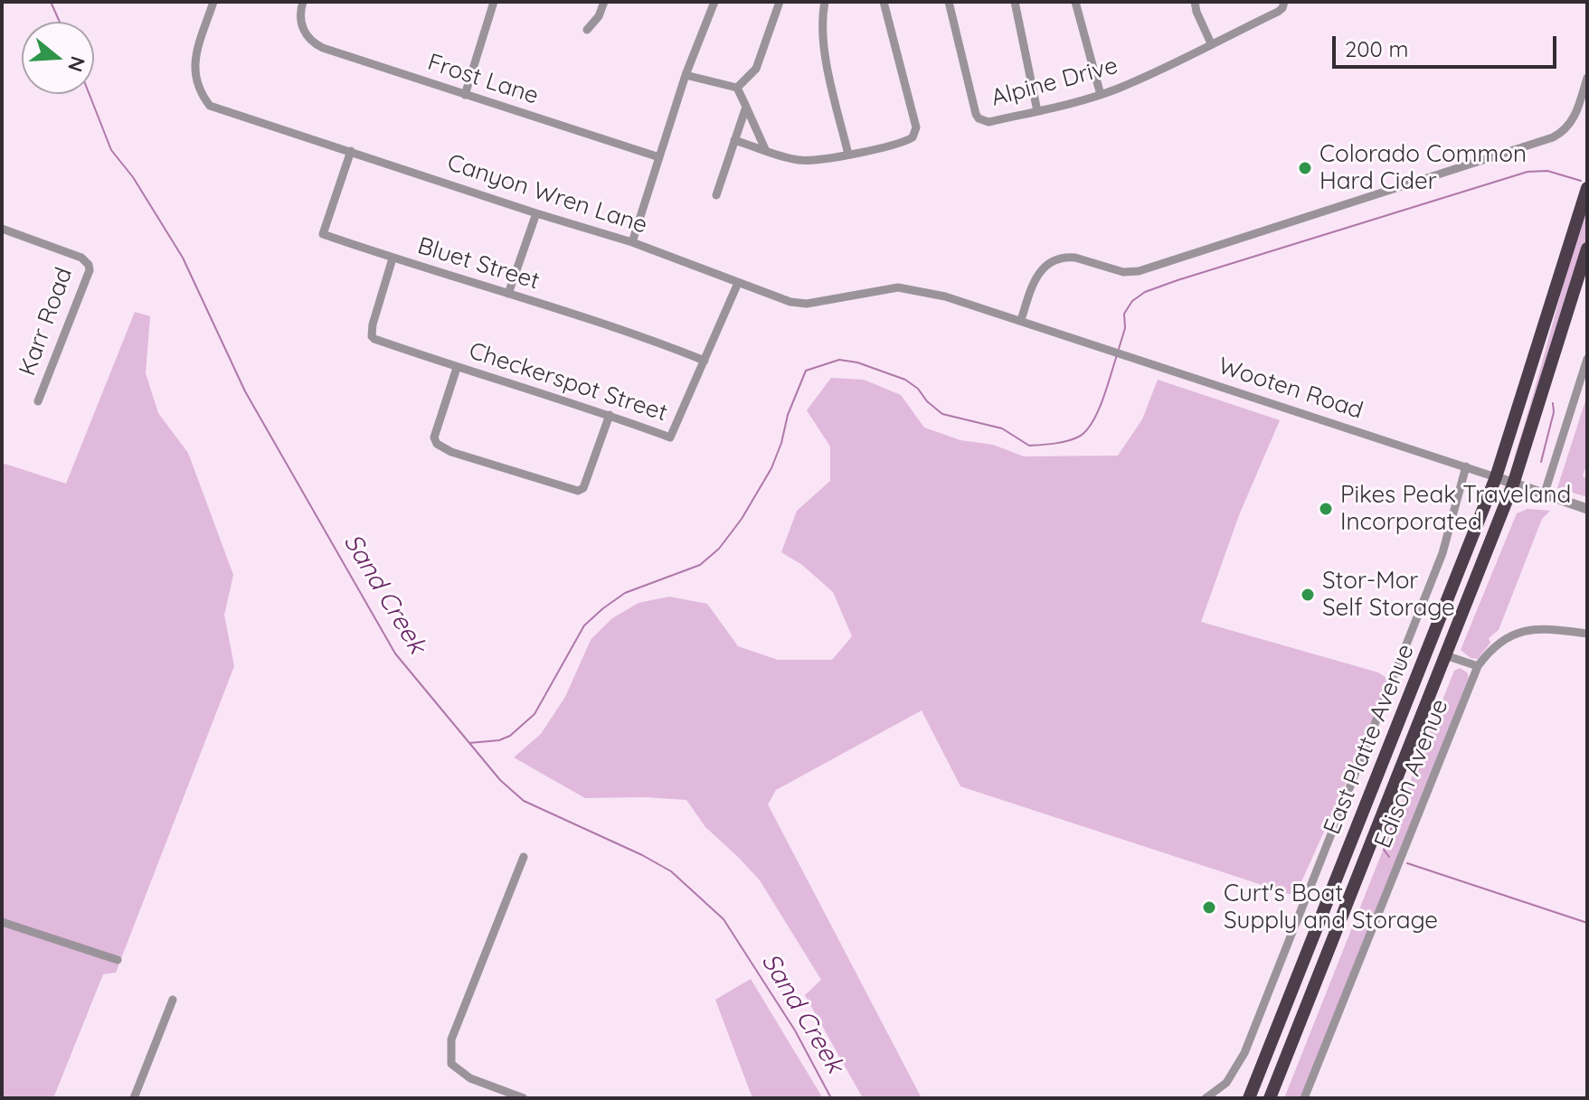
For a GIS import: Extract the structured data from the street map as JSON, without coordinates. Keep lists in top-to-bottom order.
{
  "streets": {
    "highway": ["East Platte Avenue"],
    "street": [
      "Frost Lane",
      "Alpine Drive",
      "Canyon Wren Lane",
      "Bluet Street",
      "Karr Road",
      "Checkerspot Street",
      "Wooten Road",
      "Edison Avenue"
    ]
  },
  "crossings": [
    ["Canyon Wren Lane", "Bluet Street"],
    ["Canyon Wren Lane", "Checkerspot Street"],
    ["Canyon Wren Lane", "Wooten Road"],
    ["Bluet Street", "Checkerspot Street"],
    ["Wooten Road", "East Platte Avenue"]
  ],
  "water": ["Sand Creek"],
  "places": [
    "Colorado Common Hard Cider",
    "Pikes Peak Traveland Incorporated",
    "Stor-Mor Self Storage",
    "Curt's Boat Supply and Storage"
  ],
  "scale_bar": "200 m",
  "north": "right"
}
